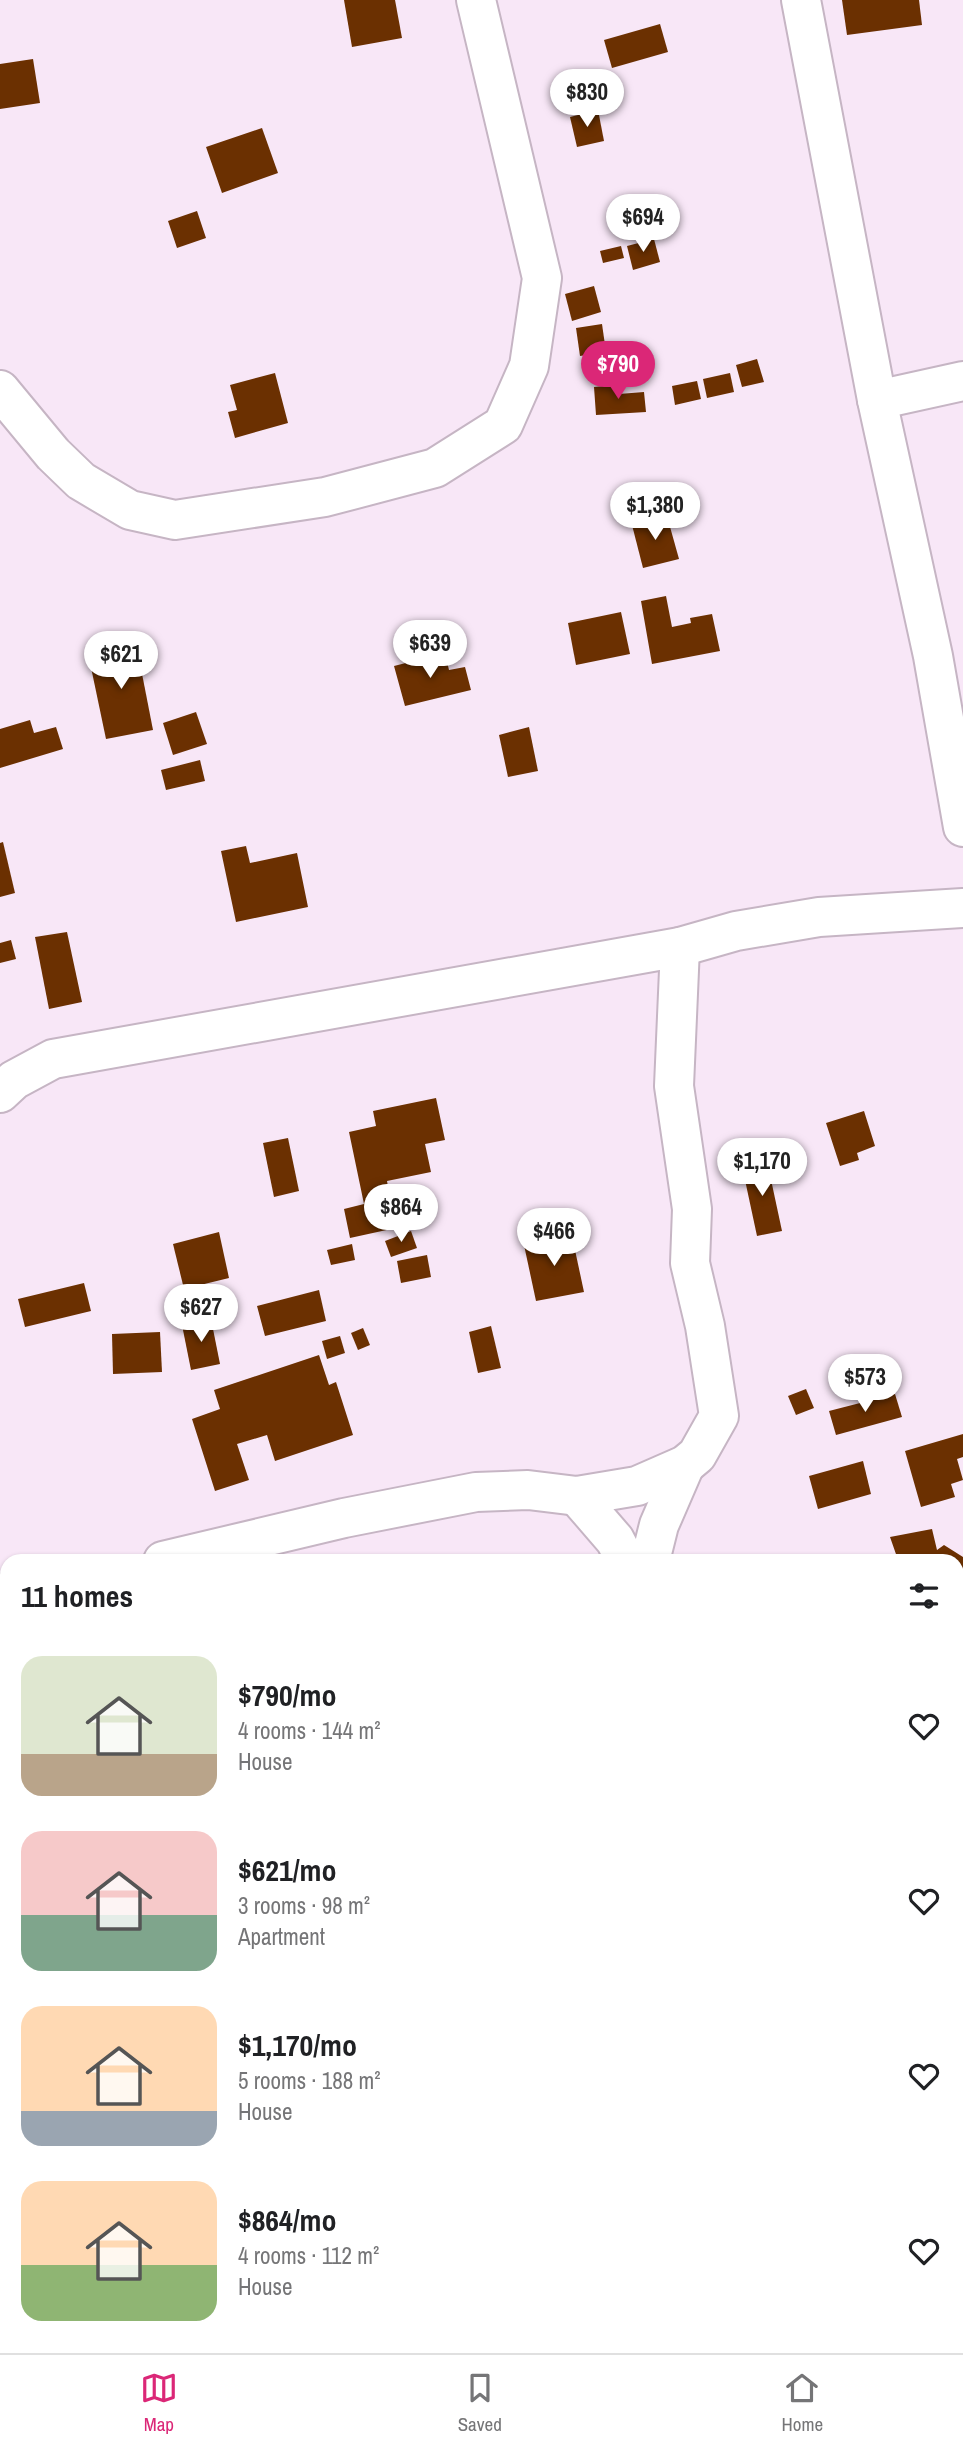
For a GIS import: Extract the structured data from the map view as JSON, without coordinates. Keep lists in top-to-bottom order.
{
  "page": {
    "price": [
      "$830",
      "$694",
      "$790",
      "$1,380",
      "$639",
      "$621",
      "$1,170",
      "$864",
      "$466",
      "$627",
      "$573"
    ],
    "heading": "11 homes",
    "list": [
      {
        "name": "$790/mo",
        "note": "4 rooms · 144 m² · House"
      },
      {
        "name": "$621/mo",
        "note": "3 rooms · 98 m² · Apartment"
      },
      {
        "name": "$1,170/mo",
        "note": "5 rooms · 188 m² · House"
      },
      {
        "name": "$864/mo",
        "note": "4 rooms · 112 m² · House"
      }
    ],
    "tabs": ["Map", "Saved", "Home"]
  }
}
